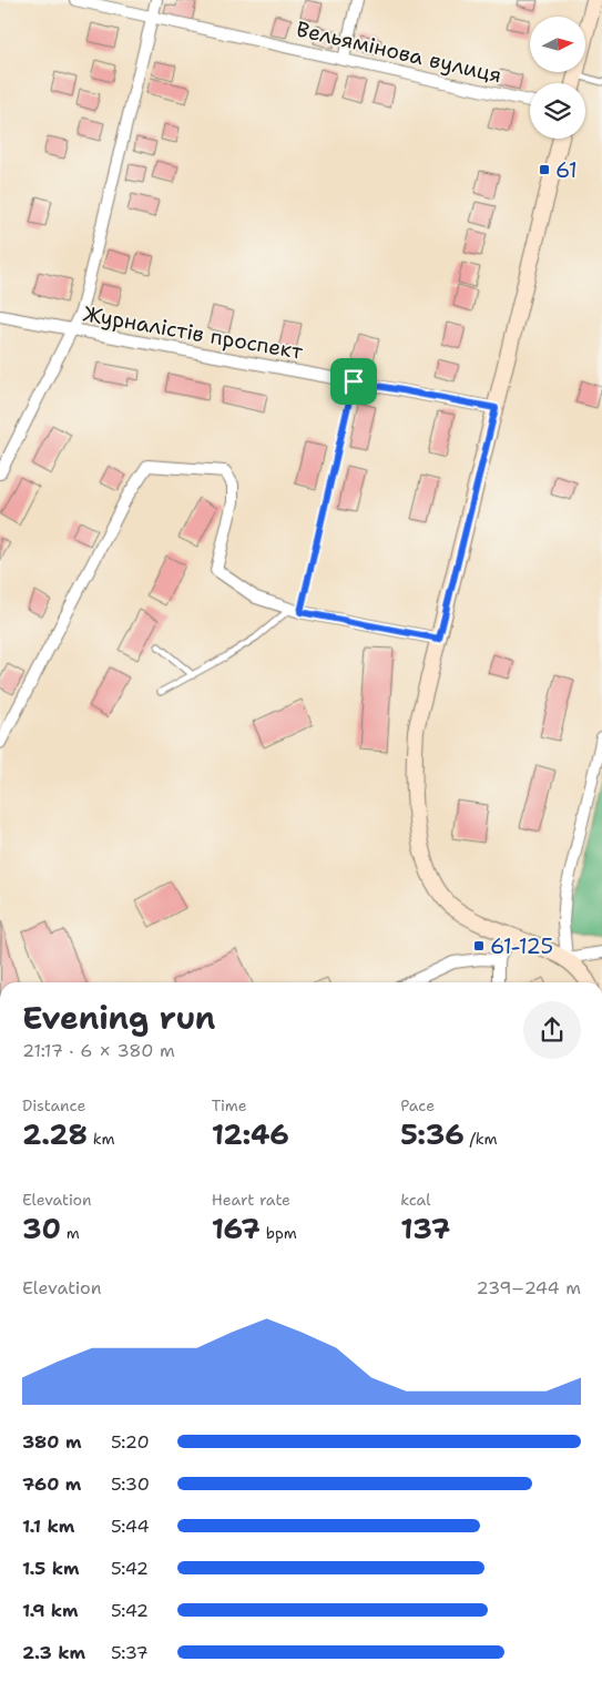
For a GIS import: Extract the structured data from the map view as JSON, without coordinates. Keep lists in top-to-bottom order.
{
  "streets": {
    "street": ["Вельямінова вулиця", "Журналістів проспект"]
  },
  "places": {
    "transit": ["61", "61-125"]
  },
  "north": "right",
  "page": {
    "heading": ["Evening run", "21:17 · 6 × 380 m"],
    "stats": [
      ["Distance", "2.28 km"],
      ["Time", "12:46"],
      ["Pace", "5:36 /km"],
      ["Elevation", "30 m"],
      ["Heart rate", "167 bpm"],
      ["kcal", "137"]
    ],
    "chart": ["Elevation", "239–244 m"],
    "list": [
      {
        "name": "380 m",
        "note": "5:20"
      },
      {
        "name": "760 m",
        "note": "5:30"
      },
      {
        "name": "1.1 km",
        "note": "5:44"
      },
      {
        "name": "1.5 km",
        "note": "5:42"
      },
      {
        "name": "1.9 km",
        "note": "5:42"
      },
      {
        "name": "2.3 km",
        "note": "5:37"
      }
    ]
  }
}
